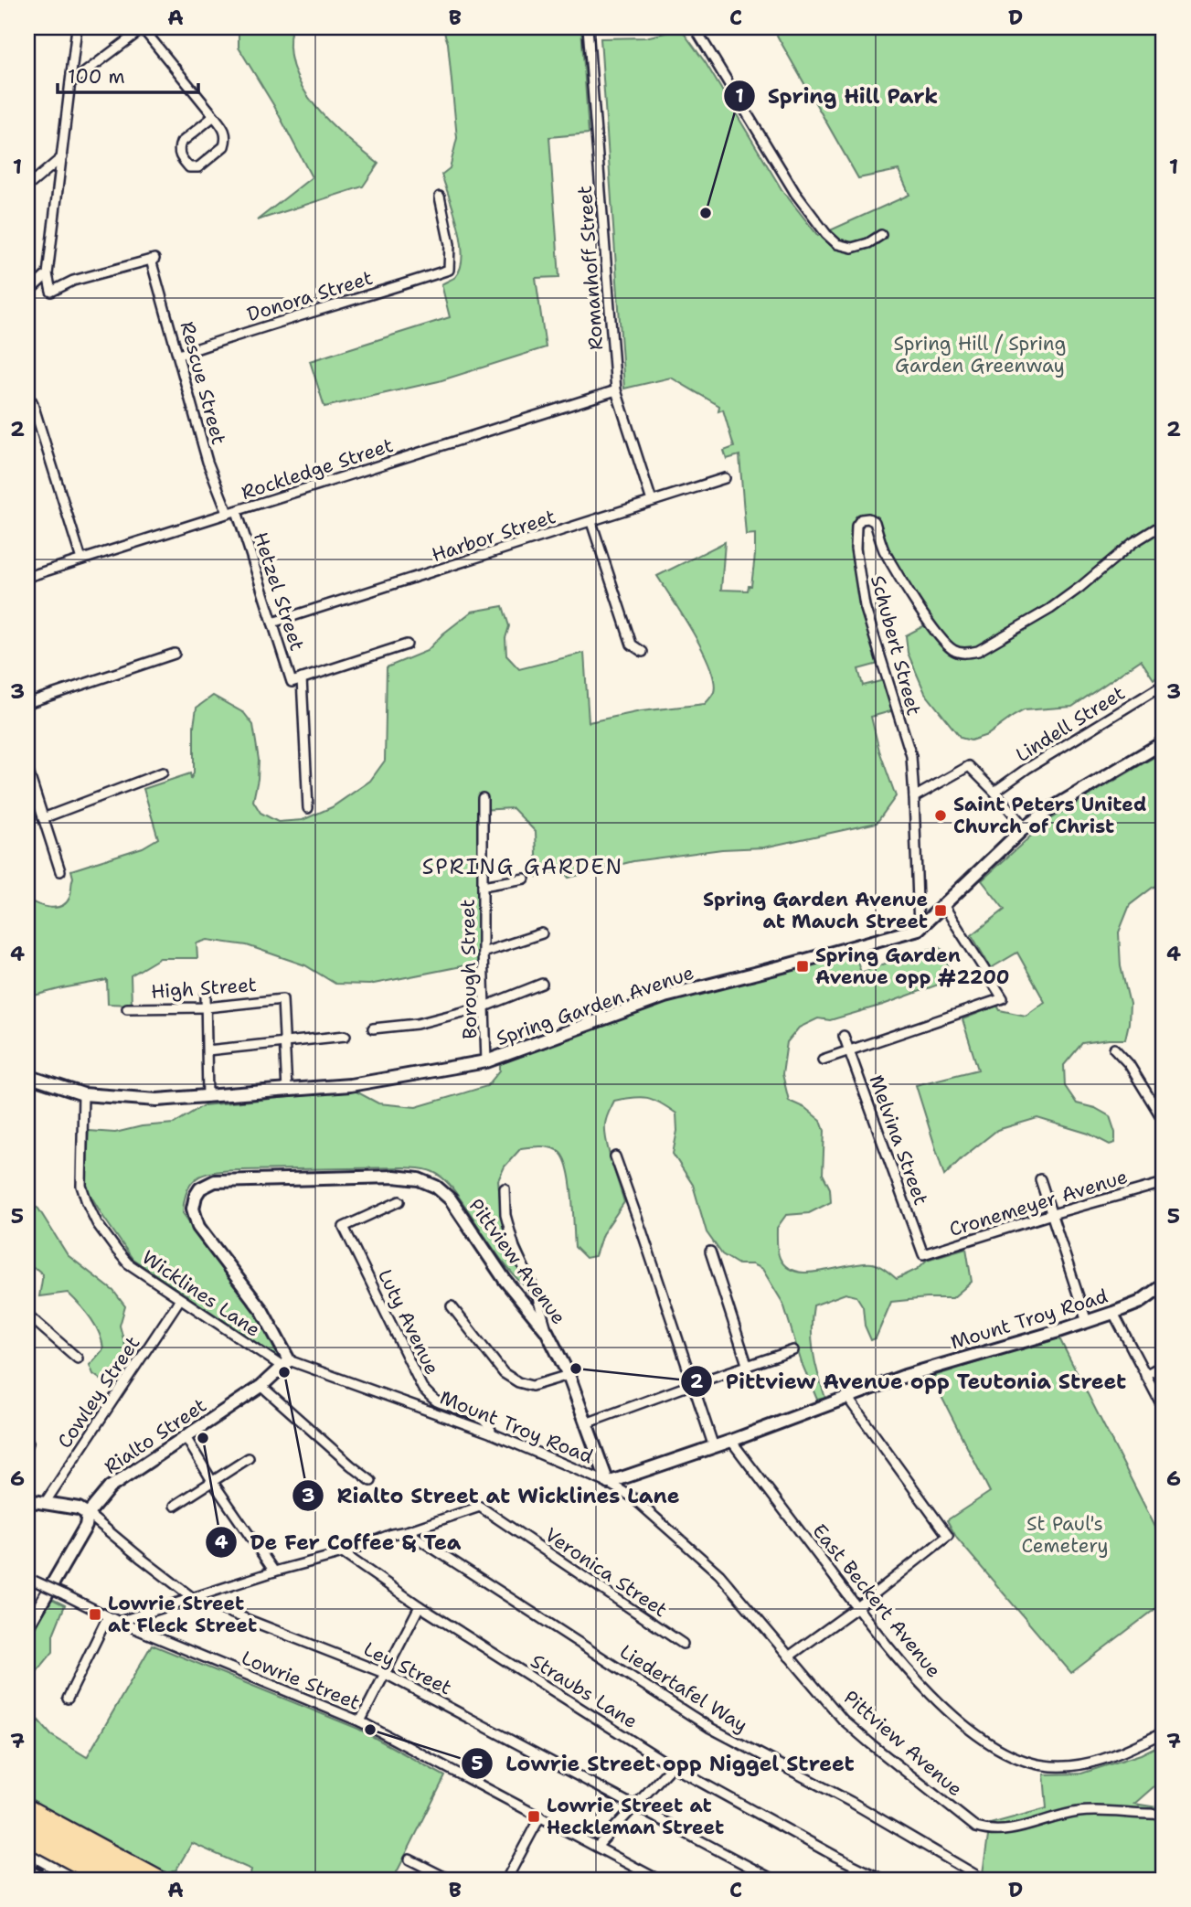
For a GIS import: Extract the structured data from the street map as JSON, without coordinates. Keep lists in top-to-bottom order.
{
  "streets": {
    "street": [
      "Romanhoff Street",
      "Donora Street",
      "Rescue Street",
      "Rockledge Street",
      "Harbor Street",
      "Hetzel Street",
      "Schubert Street",
      "Lindell Street",
      "Borough Street",
      "High Street",
      "Spring Garden Avenue",
      "Melvina Street",
      "Cronemeyer Avenue",
      "Pittview Avenue",
      "Wicklines Lane",
      "Mount Troy Road",
      "Luty Avenue",
      "Cowley Street",
      "Rialto Street",
      "Veronica Street",
      "East Beckert Avenue",
      "Ley Street",
      "Lowrie Street",
      "Liedertafel Way",
      "Straubs Lane"
    ]
  },
  "crossings": [
    ["Romanhoff Street", "Rockledge Street"],
    ["Romanhoff Street", "Harbor Street"],
    ["Donora Street", "Rescue Street"],
    ["Rescue Street", "Rockledge Street"],
    ["Rescue Street", "Hetzel Street"],
    ["Rockledge Street", "Hetzel Street"],
    ["Harbor Street", "Hetzel Street"],
    ["Schubert Street", "Spring Garden Avenue"],
    ["Borough Street", "Spring Garden Avenue"],
    ["Spring Garden Avenue", "Wicklines Lane"],
    ["Melvina Street", "Cronemeyer Avenue"],
    ["Pittview Avenue", "Wicklines Lane"],
    ["Pittview Avenue", "Mount Troy Road"],
    ["Pittview Avenue", "Rialto Street"],
    ["Wicklines Lane", "Mount Troy Road"],
    ["Wicklines Lane", "Cowley Street"],
    ["Wicklines Lane", "Rialto Street"],
    ["Mount Troy Road", "Luty Avenue"],
    ["Mount Troy Road", "Rialto Street"],
    ["Mount Troy Road", "East Beckert Avenue"],
    ["Cowley Street", "Ley Street"],
    ["Rialto Street", "Ley Street"],
    ["Veronica Street", "Liedertafel Way"]
  ],
  "districts": ["SPRING GARDEN"],
  "parks": ["Spring Hill / Spring Garden Greenway", "St Paul's Cemetery"],
  "places": {
    "other": [
      "Spring Hill Park",
      "Saint Peters United Church of Christ",
      "Pittview Avenue opp Teutonia Street",
      "Rialto Street at Wicklines Lane",
      "De Fer Coffee & Tea",
      "Lowrie Street opp Niggel Street"
    ],
    "transit": [
      "Spring Garden Avenue at Mauch Street",
      "Spring Garden Avenue opp #2200",
      "Lowrie Street at Fleck Street",
      "Lowrie Street at Heckleman Street"
    ]
  },
  "scale_bar": "100 m",
  "grid": {
    "columns": [
      "A",
      "B",
      "C",
      "D"
    ],
    "rows": [
      "1",
      "2",
      "3",
      "4",
      "5",
      "6",
      "7"
    ]
  }
}
